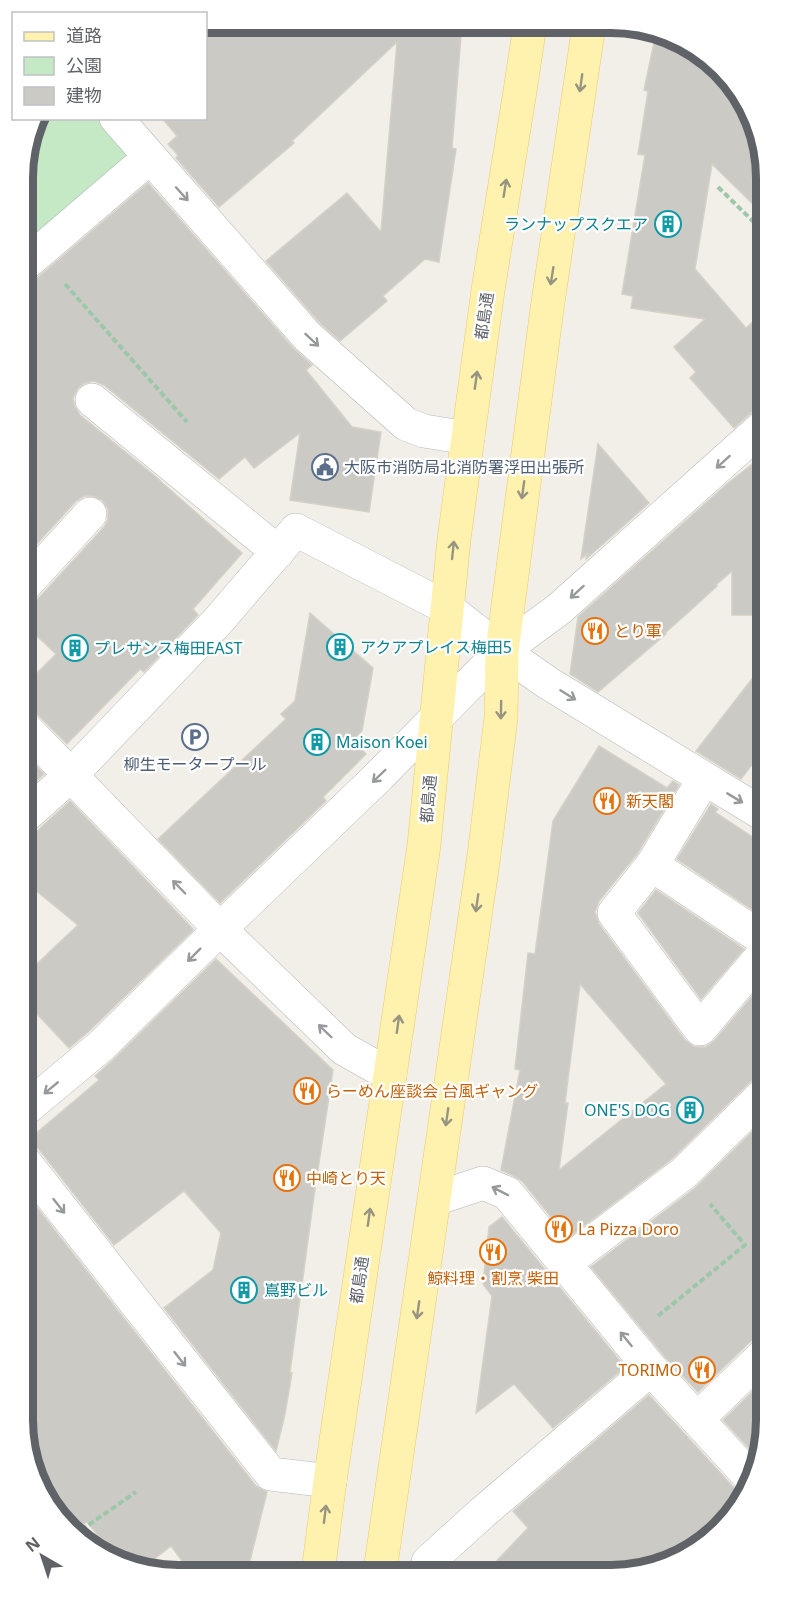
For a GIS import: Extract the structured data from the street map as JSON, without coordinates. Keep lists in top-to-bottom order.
{
  "streets": {
    "main road": ["都島通"]
  },
  "places": {
    "building": [
      "ランナップスクエア",
      "アクアプレイス梅田5",
      "プレサンス梅田EAST",
      "Maison Koei",
      "ONE'S DOG",
      "嶌野ビル"
    ],
    "public building": ["大阪市消防局北消防署浮田出張所"],
    "restaurant": [
      "とり軍",
      "新天閣",
      "らーめん座談会 台風ギャング",
      "中崎とり天",
      "La Pizza Doro",
      "鯨料理・割烹 柴田",
      "TORIMO"
    ],
    "parking": ["柳生モータープール"]
  },
  "legend": ["道路", "公園", "建物"],
  "north": "top left"
}
